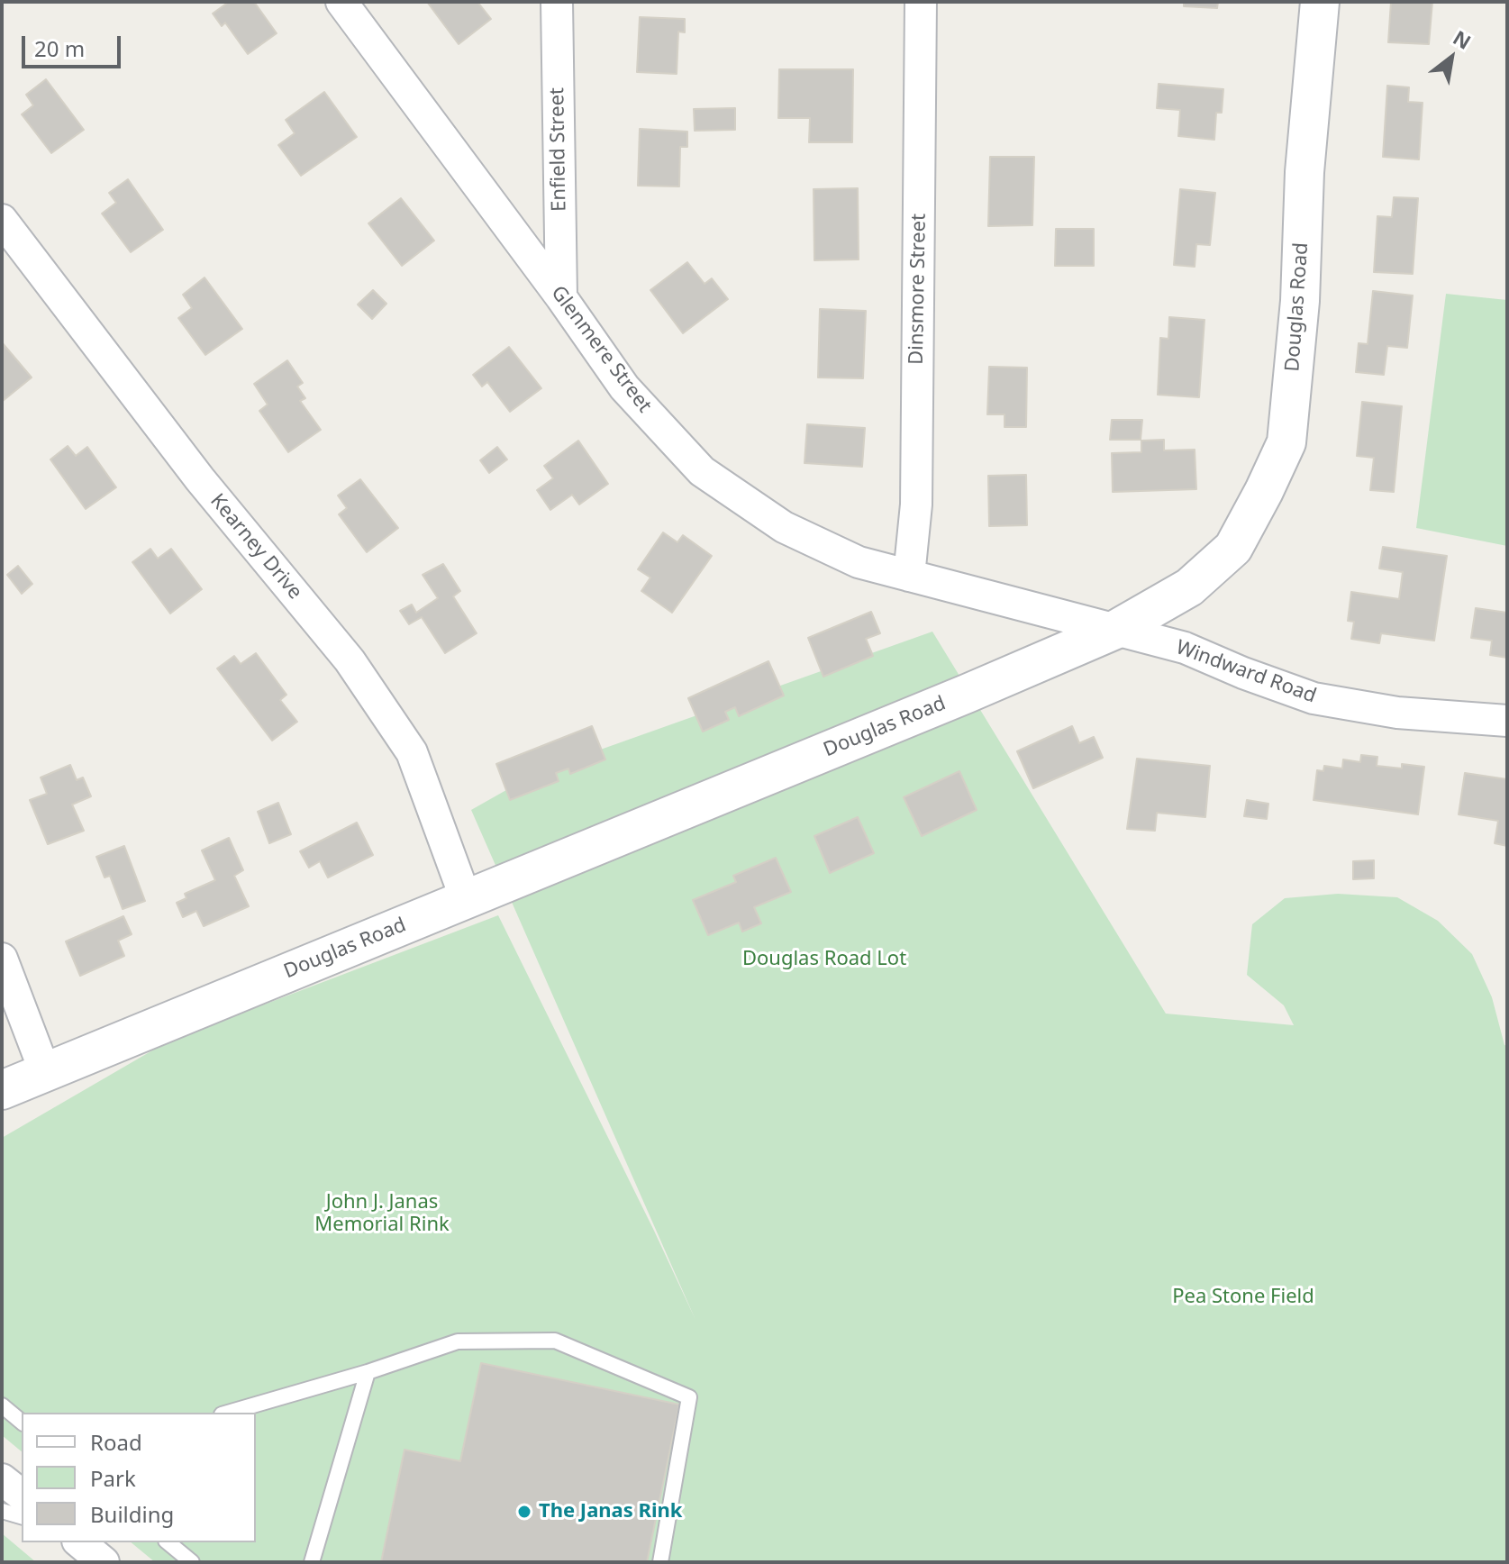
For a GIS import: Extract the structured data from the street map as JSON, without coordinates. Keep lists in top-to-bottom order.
{
  "streets": {
    "street": [
      "Enfield Street",
      "Dinsmore Street",
      "Douglas Road",
      "Glenmere Street",
      "Kearney Drive",
      "Windward Road"
    ]
  },
  "crossings": [
    ["Enfield Street", "Glenmere Street"],
    ["Dinsmore Street", "Glenmere Street"],
    ["Douglas Road", "Glenmere Street"],
    ["Douglas Road", "Kearney Drive"],
    ["Douglas Road", "Windward Road"],
    ["Glenmere Street", "Windward Road"]
  ],
  "parks": ["Douglas Road Lot", "John J. Janas Memorial Rink", "Pea Stone Field"],
  "places": ["The Janas Rink"],
  "legend": ["Road", "Park", "Building"],
  "scale_bar": "20 m",
  "north": "top right"
}
